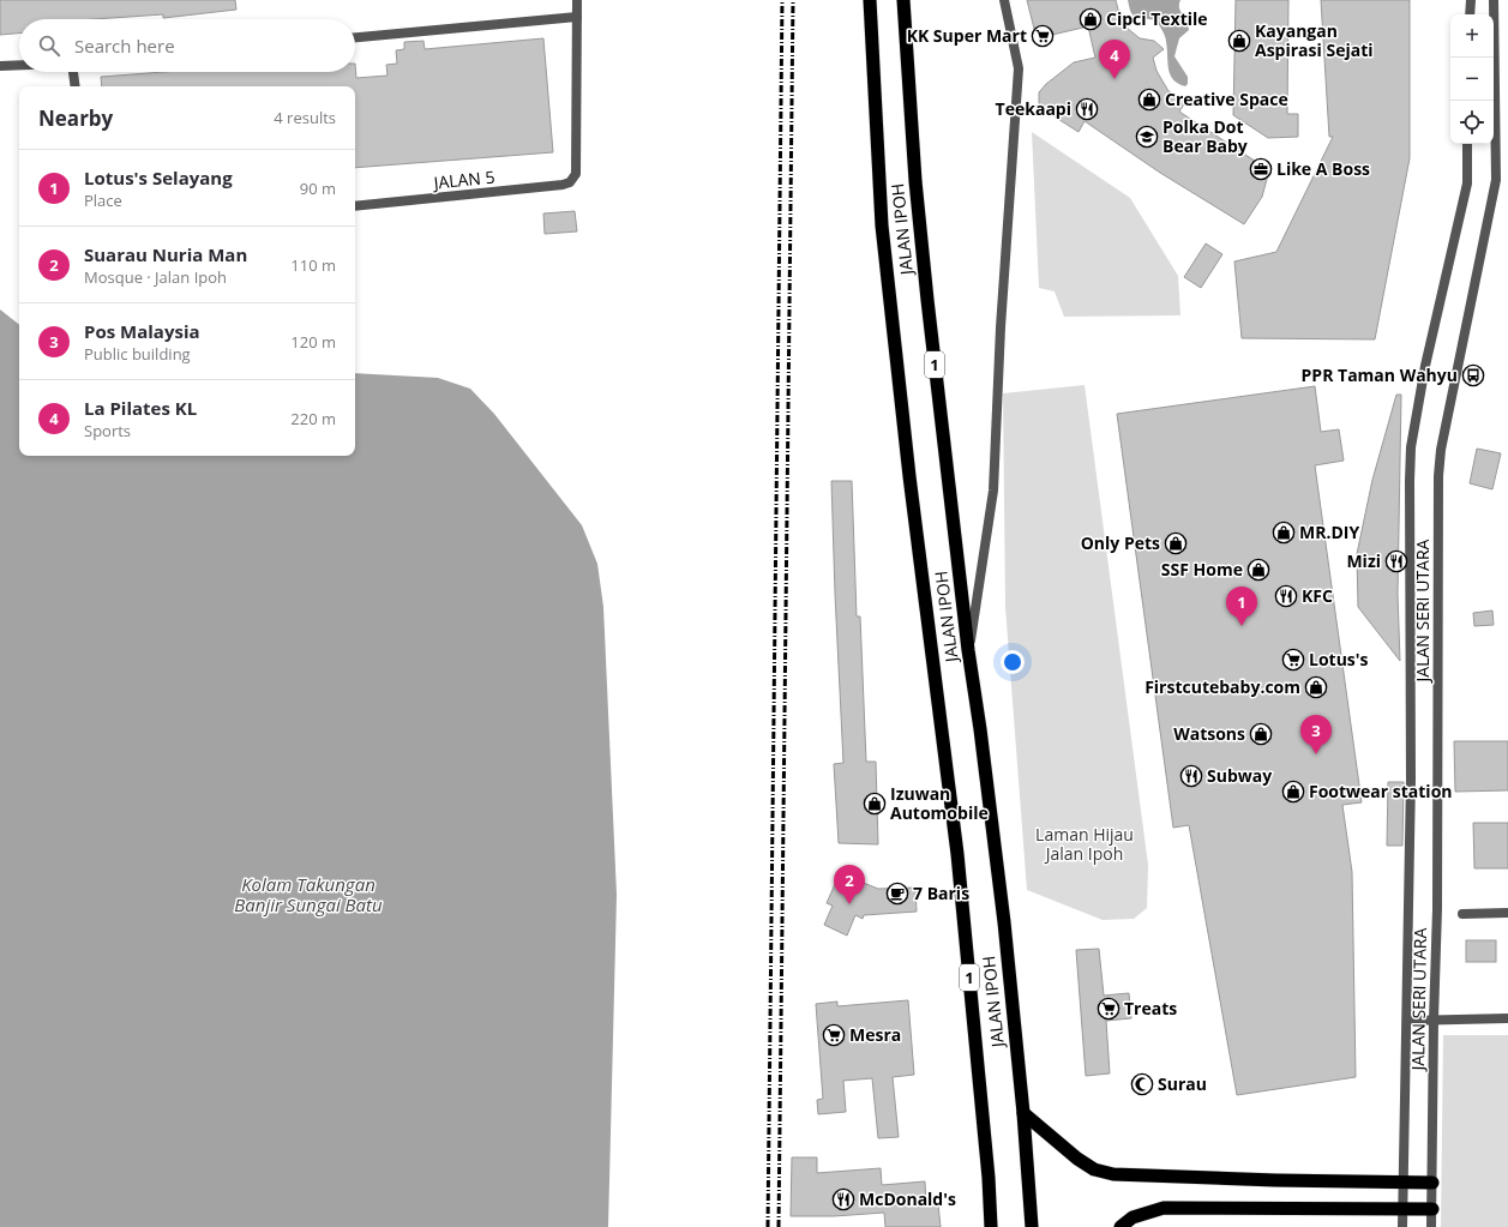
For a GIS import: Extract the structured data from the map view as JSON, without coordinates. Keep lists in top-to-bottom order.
{
  "streets": {
    "highway": ["JALAN IPOH", "1"],
    "street": ["JALAN 5", "JALAN SERI UTARA"]
  },
  "water": ["Kolam Takungan Banjir Sungai Batu"],
  "parks": ["Laman Hijau Jalan Ipoh"],
  "places": {
    "shop": [
      "Cipci Textile",
      "Kayangan Aspirasi Sejati",
      "Creative Space",
      "MR.DIY",
      "Only Pets",
      "SSF Home",
      "Firstcutebaby.com",
      "Watsons",
      "Footwear station",
      "Izuwan Automobile"
    ],
    "supermarket": [
      "KK Super Mart",
      "Lotus's",
      "Treats",
      "Mesra"
    ],
    "restaurant": [
      "Teekaapi",
      "Mizi",
      "KFC",
      "Subway",
      "McDonald's"
    ],
    "school or university": ["Polka Dot Bear Baby"],
    "office": ["Like A Boss"],
    "bus stop": ["PPR Taman Wahyu"],
    "cafe": ["7 Baris"],
    "mosque": ["Surau"]
  },
  "page": {
    "map_buttons": ["+", "−"],
    "search": "Search here",
    "pins": [
      "4",
      "1",
      "3",
      "2"
    ],
    "heading": ["Nearby", "4 results"],
    "list": [
      {
        "mark": "1",
        "name": "Lotus's Selayang",
        "note": "Place",
        "value": "90 m"
      },
      {
        "mark": "2",
        "name": "Suarau Nuria Man",
        "note": "Mosque · Jalan Ipoh",
        "value": "110 m"
      },
      {
        "mark": "3",
        "name": "Pos Malaysia",
        "note": "Public building",
        "value": "120 m"
      },
      {
        "mark": "4",
        "name": "La Pilates KL",
        "note": "Sports",
        "value": "220 m"
      }
    ]
  }
}
